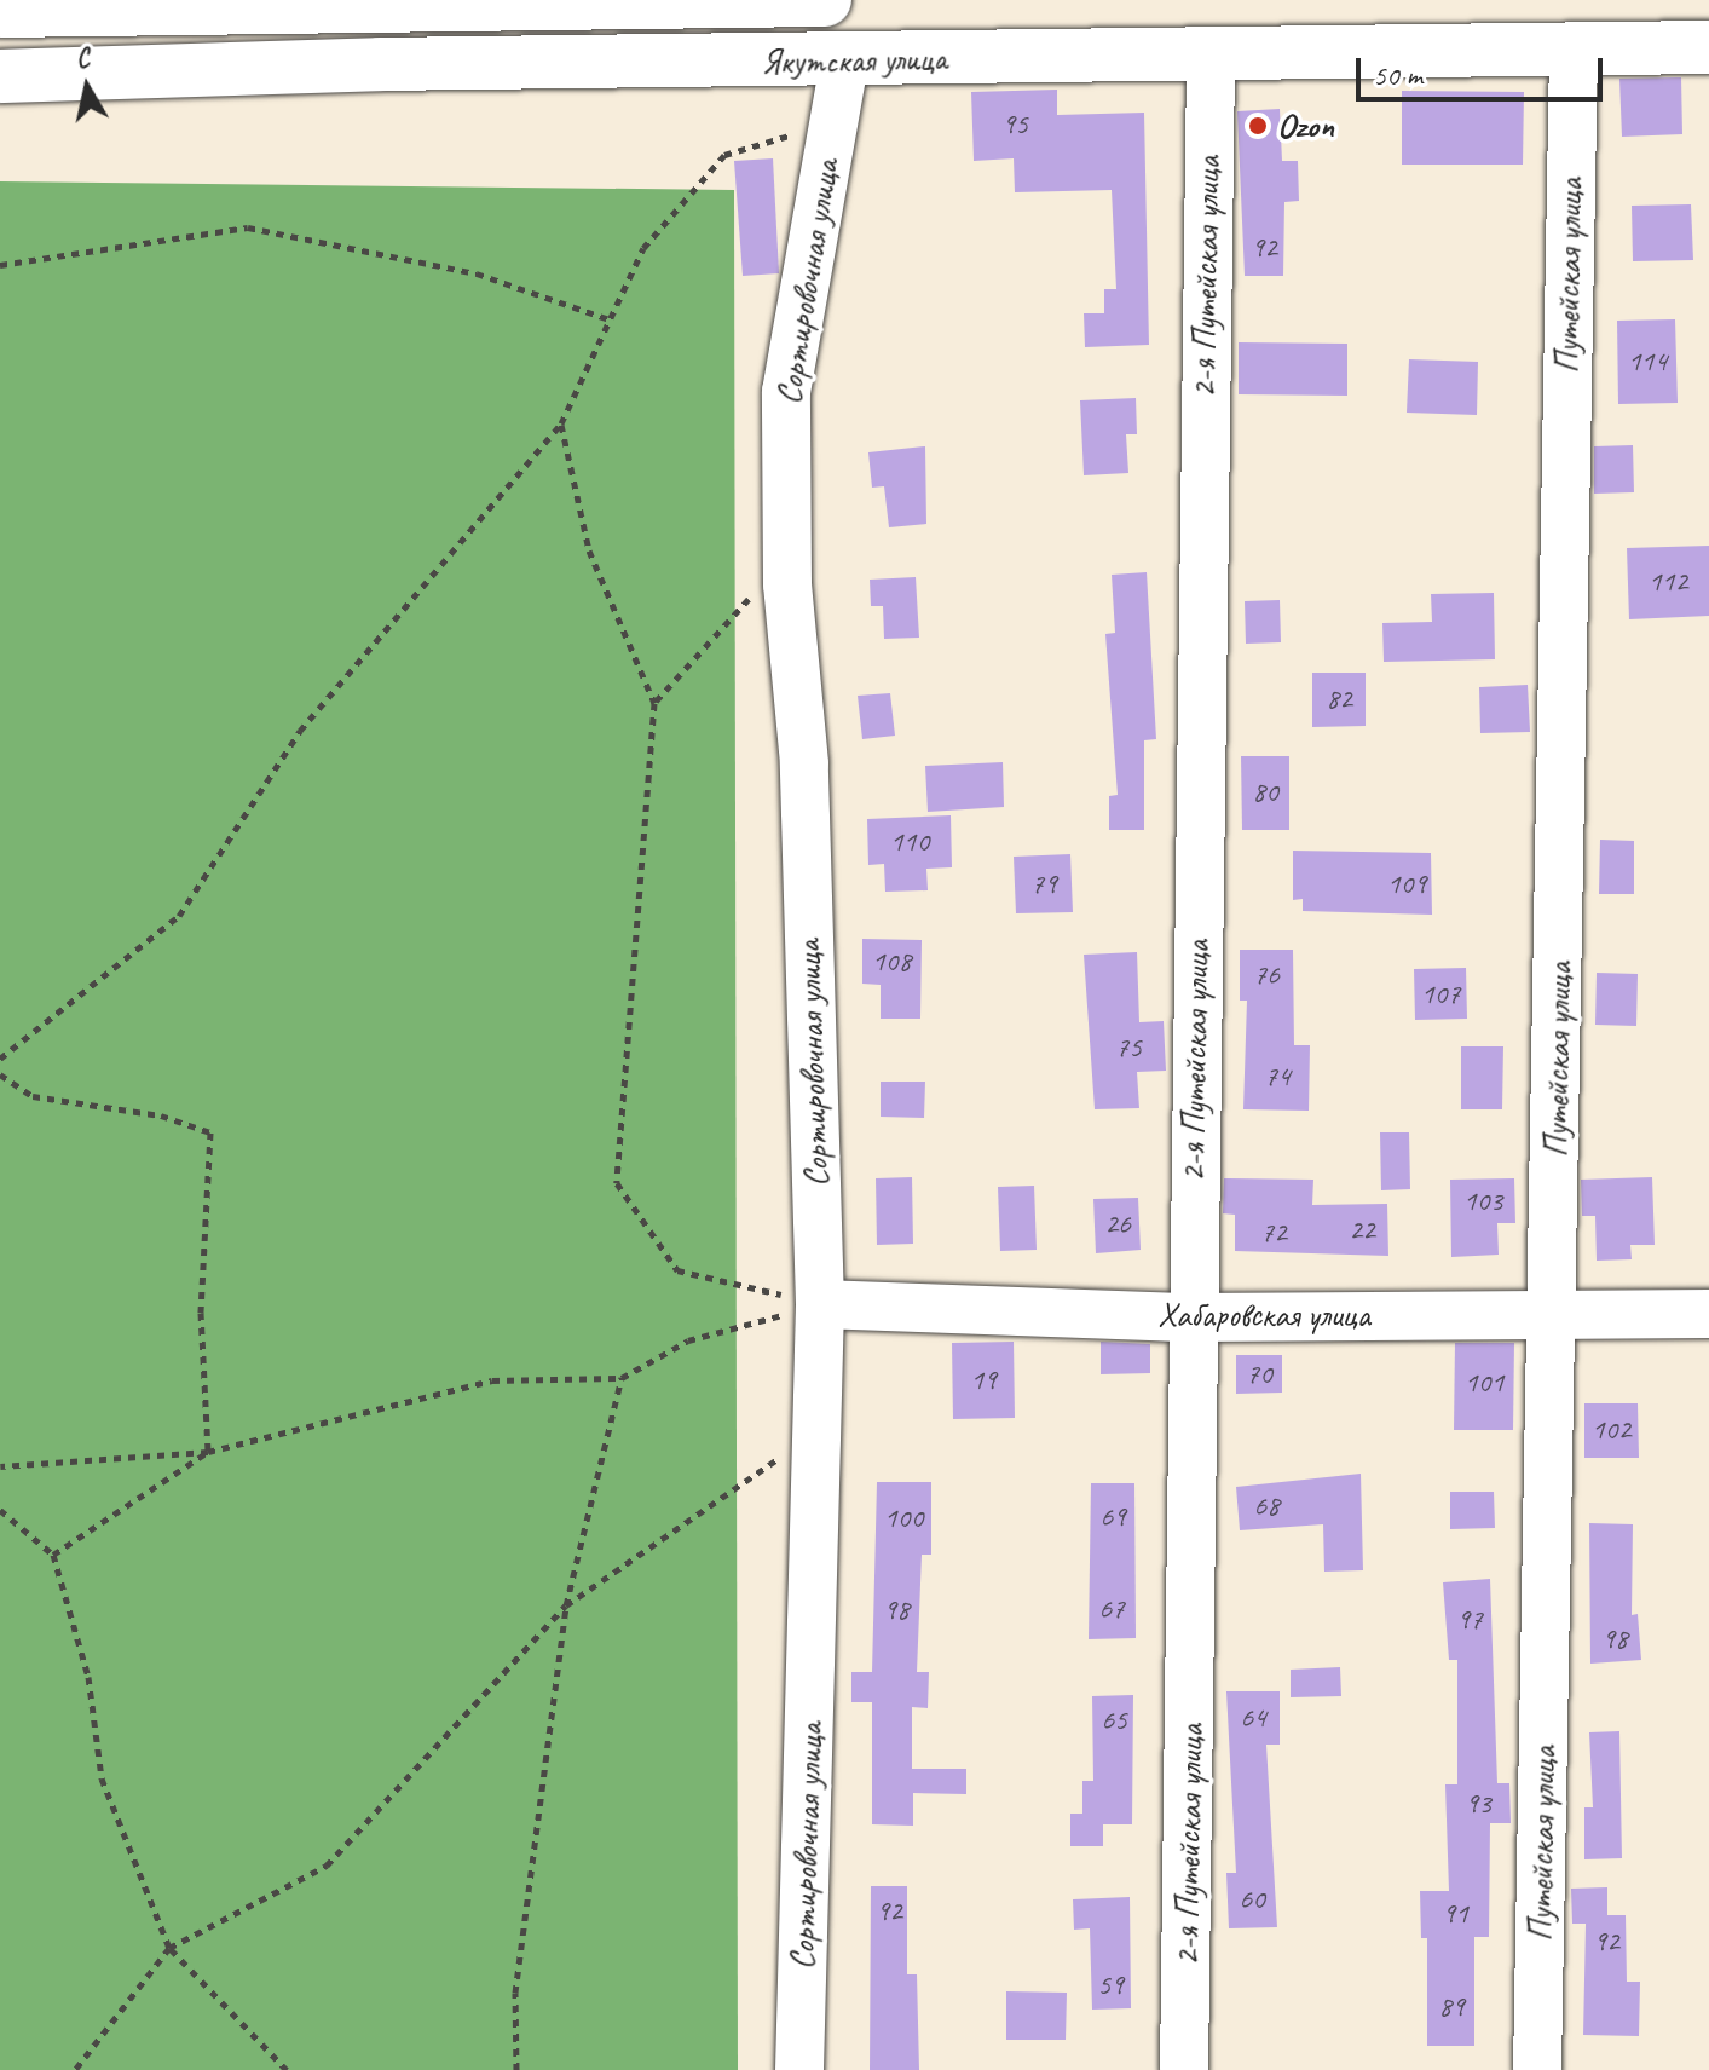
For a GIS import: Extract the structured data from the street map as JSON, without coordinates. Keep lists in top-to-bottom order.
{
  "streets": {
    "main road": ["Якутская улица"],
    "street": [
      "Путейская улица",
      "2-я Путейская улица",
      "Сортировочная улица",
      "Хабаровская улица"
    ]
  },
  "crossings": [
    ["Якутская улица", "Путейская улица"],
    ["Якутская улица", "2-я Путейская улица"],
    ["Якутская улица", "Сортировочная улица"],
    ["Путейская улица", "Хабаровская улица"],
    ["2-я Путейская улица", "Хабаровская улица"],
    ["Сортировочная улица", "Хабаровская улица"]
  ],
  "places": ["Ozon"],
  "house_numbers": [
    "95",
    "92",
    "114",
    "112",
    "82",
    "80",
    "110",
    "79",
    "109",
    "108",
    "76",
    "107",
    "75",
    "74",
    "103",
    "26",
    "22",
    "72",
    "70",
    "19",
    "101",
    "102",
    "68",
    "69",
    "100",
    "67",
    "98",
    "97",
    "98",
    "64",
    "65",
    "93",
    "60",
    "92",
    "91",
    "92",
    "59",
    "89"
  ],
  "scale_bar": "50 m",
  "north": "top"
}
